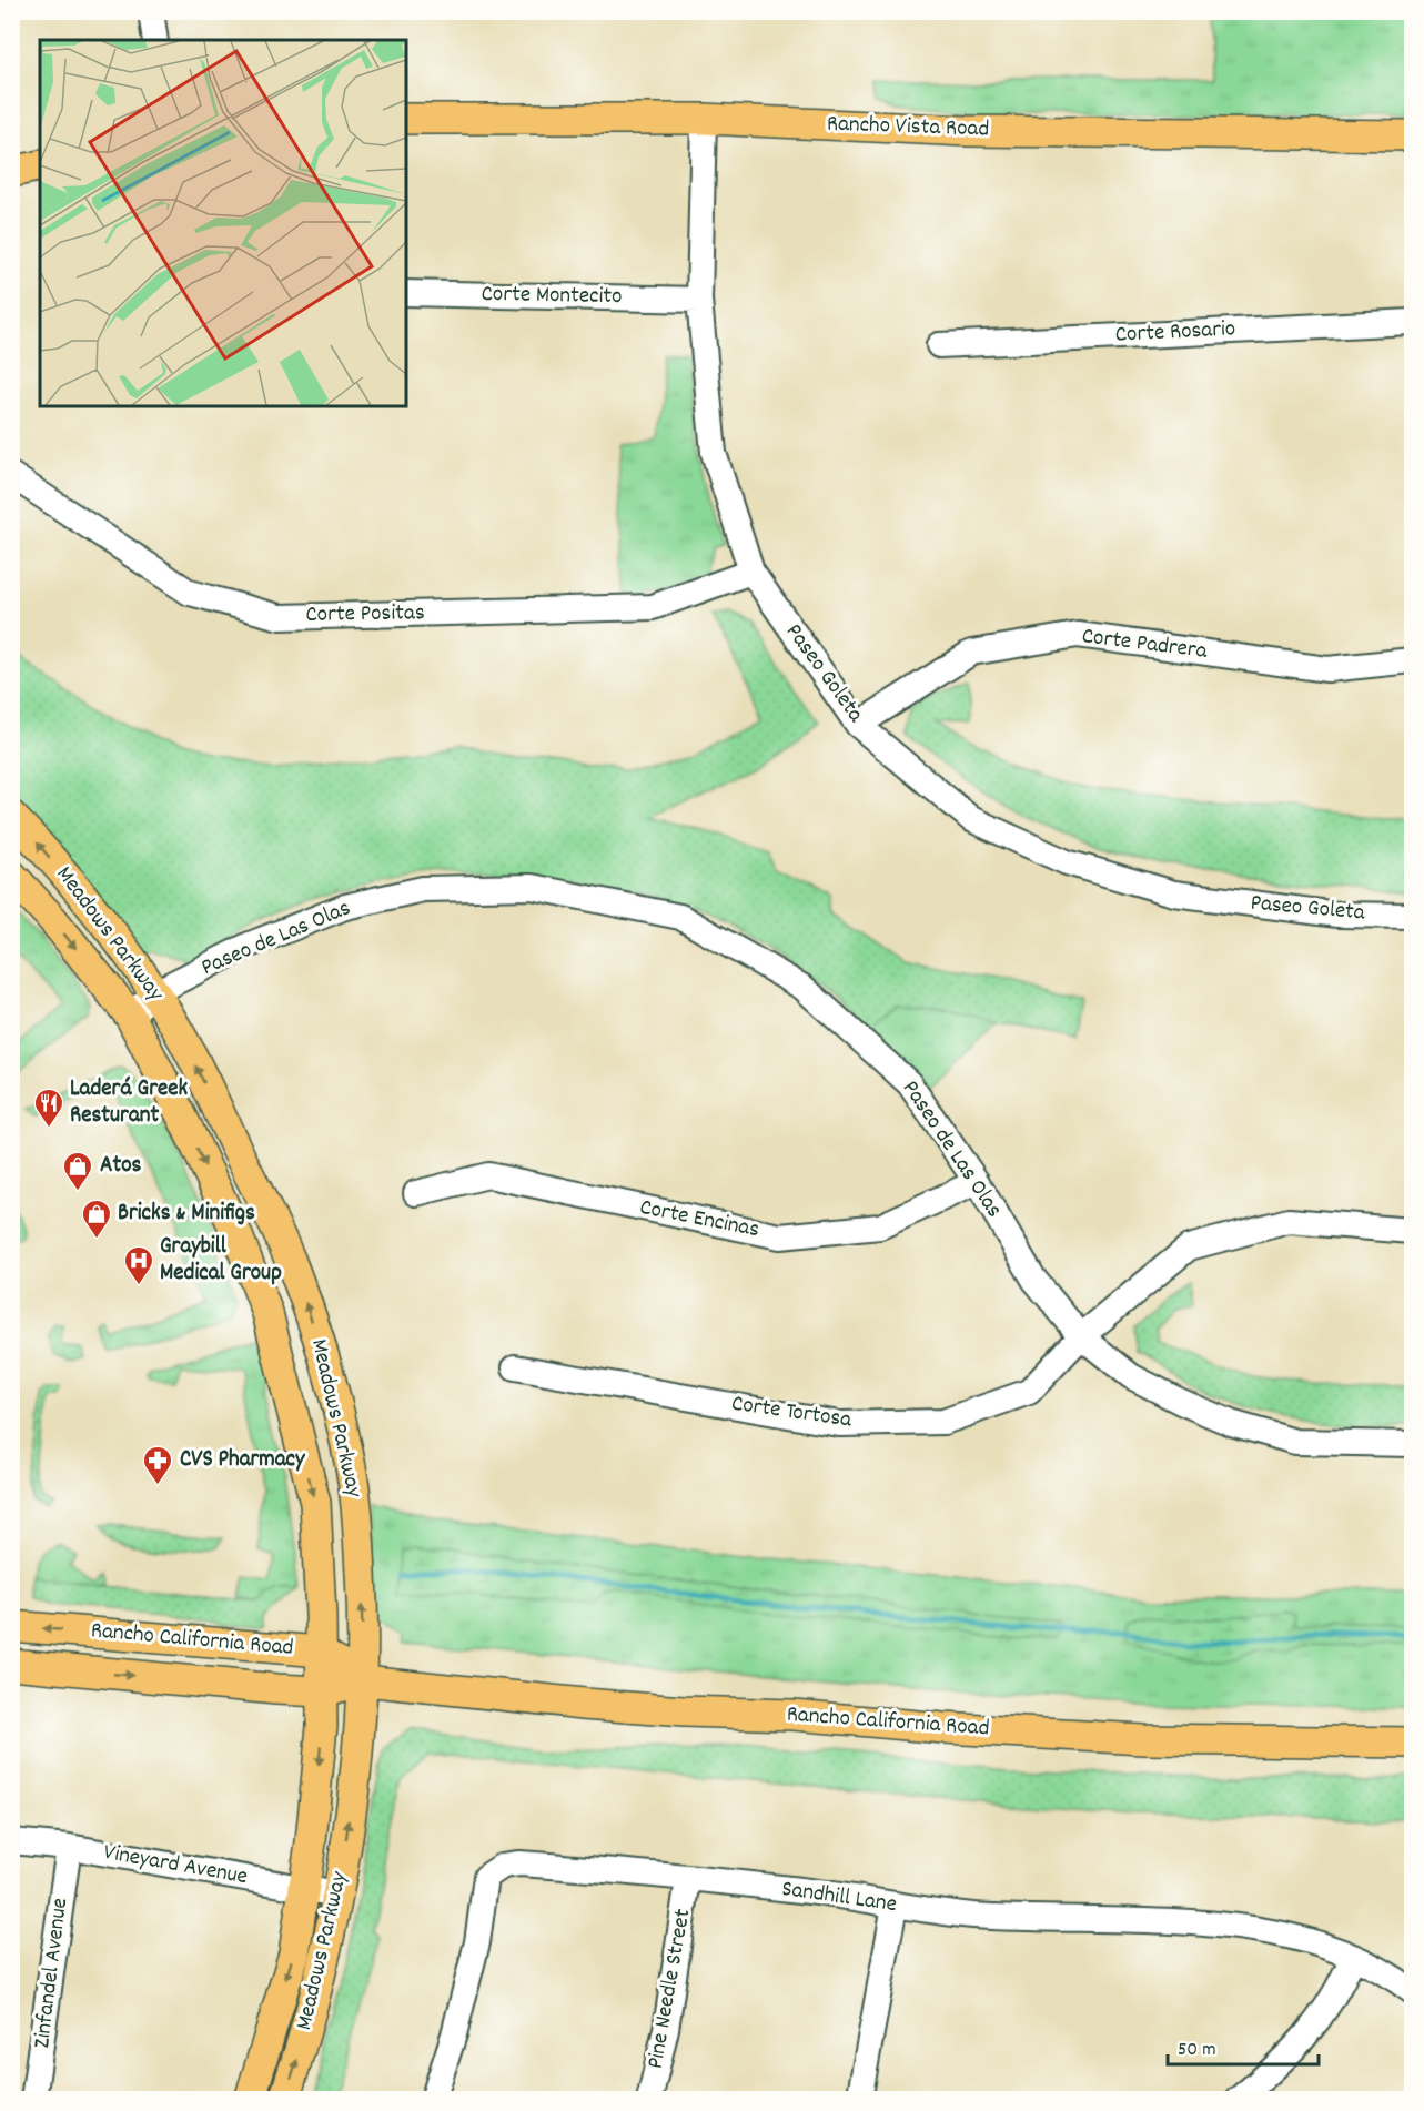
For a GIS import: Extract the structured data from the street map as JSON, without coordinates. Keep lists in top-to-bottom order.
{
  "streets": {
    "main road": ["Rancho Vista Road", "Meadows Parkway", "Rancho California Road"],
    "street": [
      "Corte Montecito",
      "Corte Rosario",
      "Corte Positas",
      "Corte Padrera",
      "Paseo Goleta",
      "Paseo de Las Olas",
      "Corte Encinas",
      "Corte Tortosa",
      "Vineyard Avenue",
      "Sandhill Lane",
      "Zinfandel Avenue",
      "Pine Needle Street"
    ]
  },
  "crossings": [
    ["Rancho Vista Road", "Paseo Goleta"],
    ["Corte Montecito", "Paseo Goleta"],
    ["Corte Positas", "Paseo Goleta"],
    ["Corte Padrera", "Paseo Goleta"],
    ["Meadows Parkway", "Paseo de Las Olas"],
    ["Meadows Parkway", "Rancho California Road"],
    ["Meadows Parkway", "Vineyard Avenue"],
    ["Paseo de Las Olas", "Corte Encinas"],
    ["Paseo de Las Olas", "Corte Tortosa"],
    ["Vineyard Avenue", "Zinfandel Avenue"],
    ["Sandhill Lane", "Pine Needle Street"]
  ],
  "places": {
    "restaurant": ["Laderá Greek Resturant"],
    "shop": ["Atos", "Bricks & Minifigs"],
    "hospital": ["Graybill Medical Group"],
    "pharmacy": ["CVS Pharmacy"]
  },
  "scale_bar": "50 m"
}
